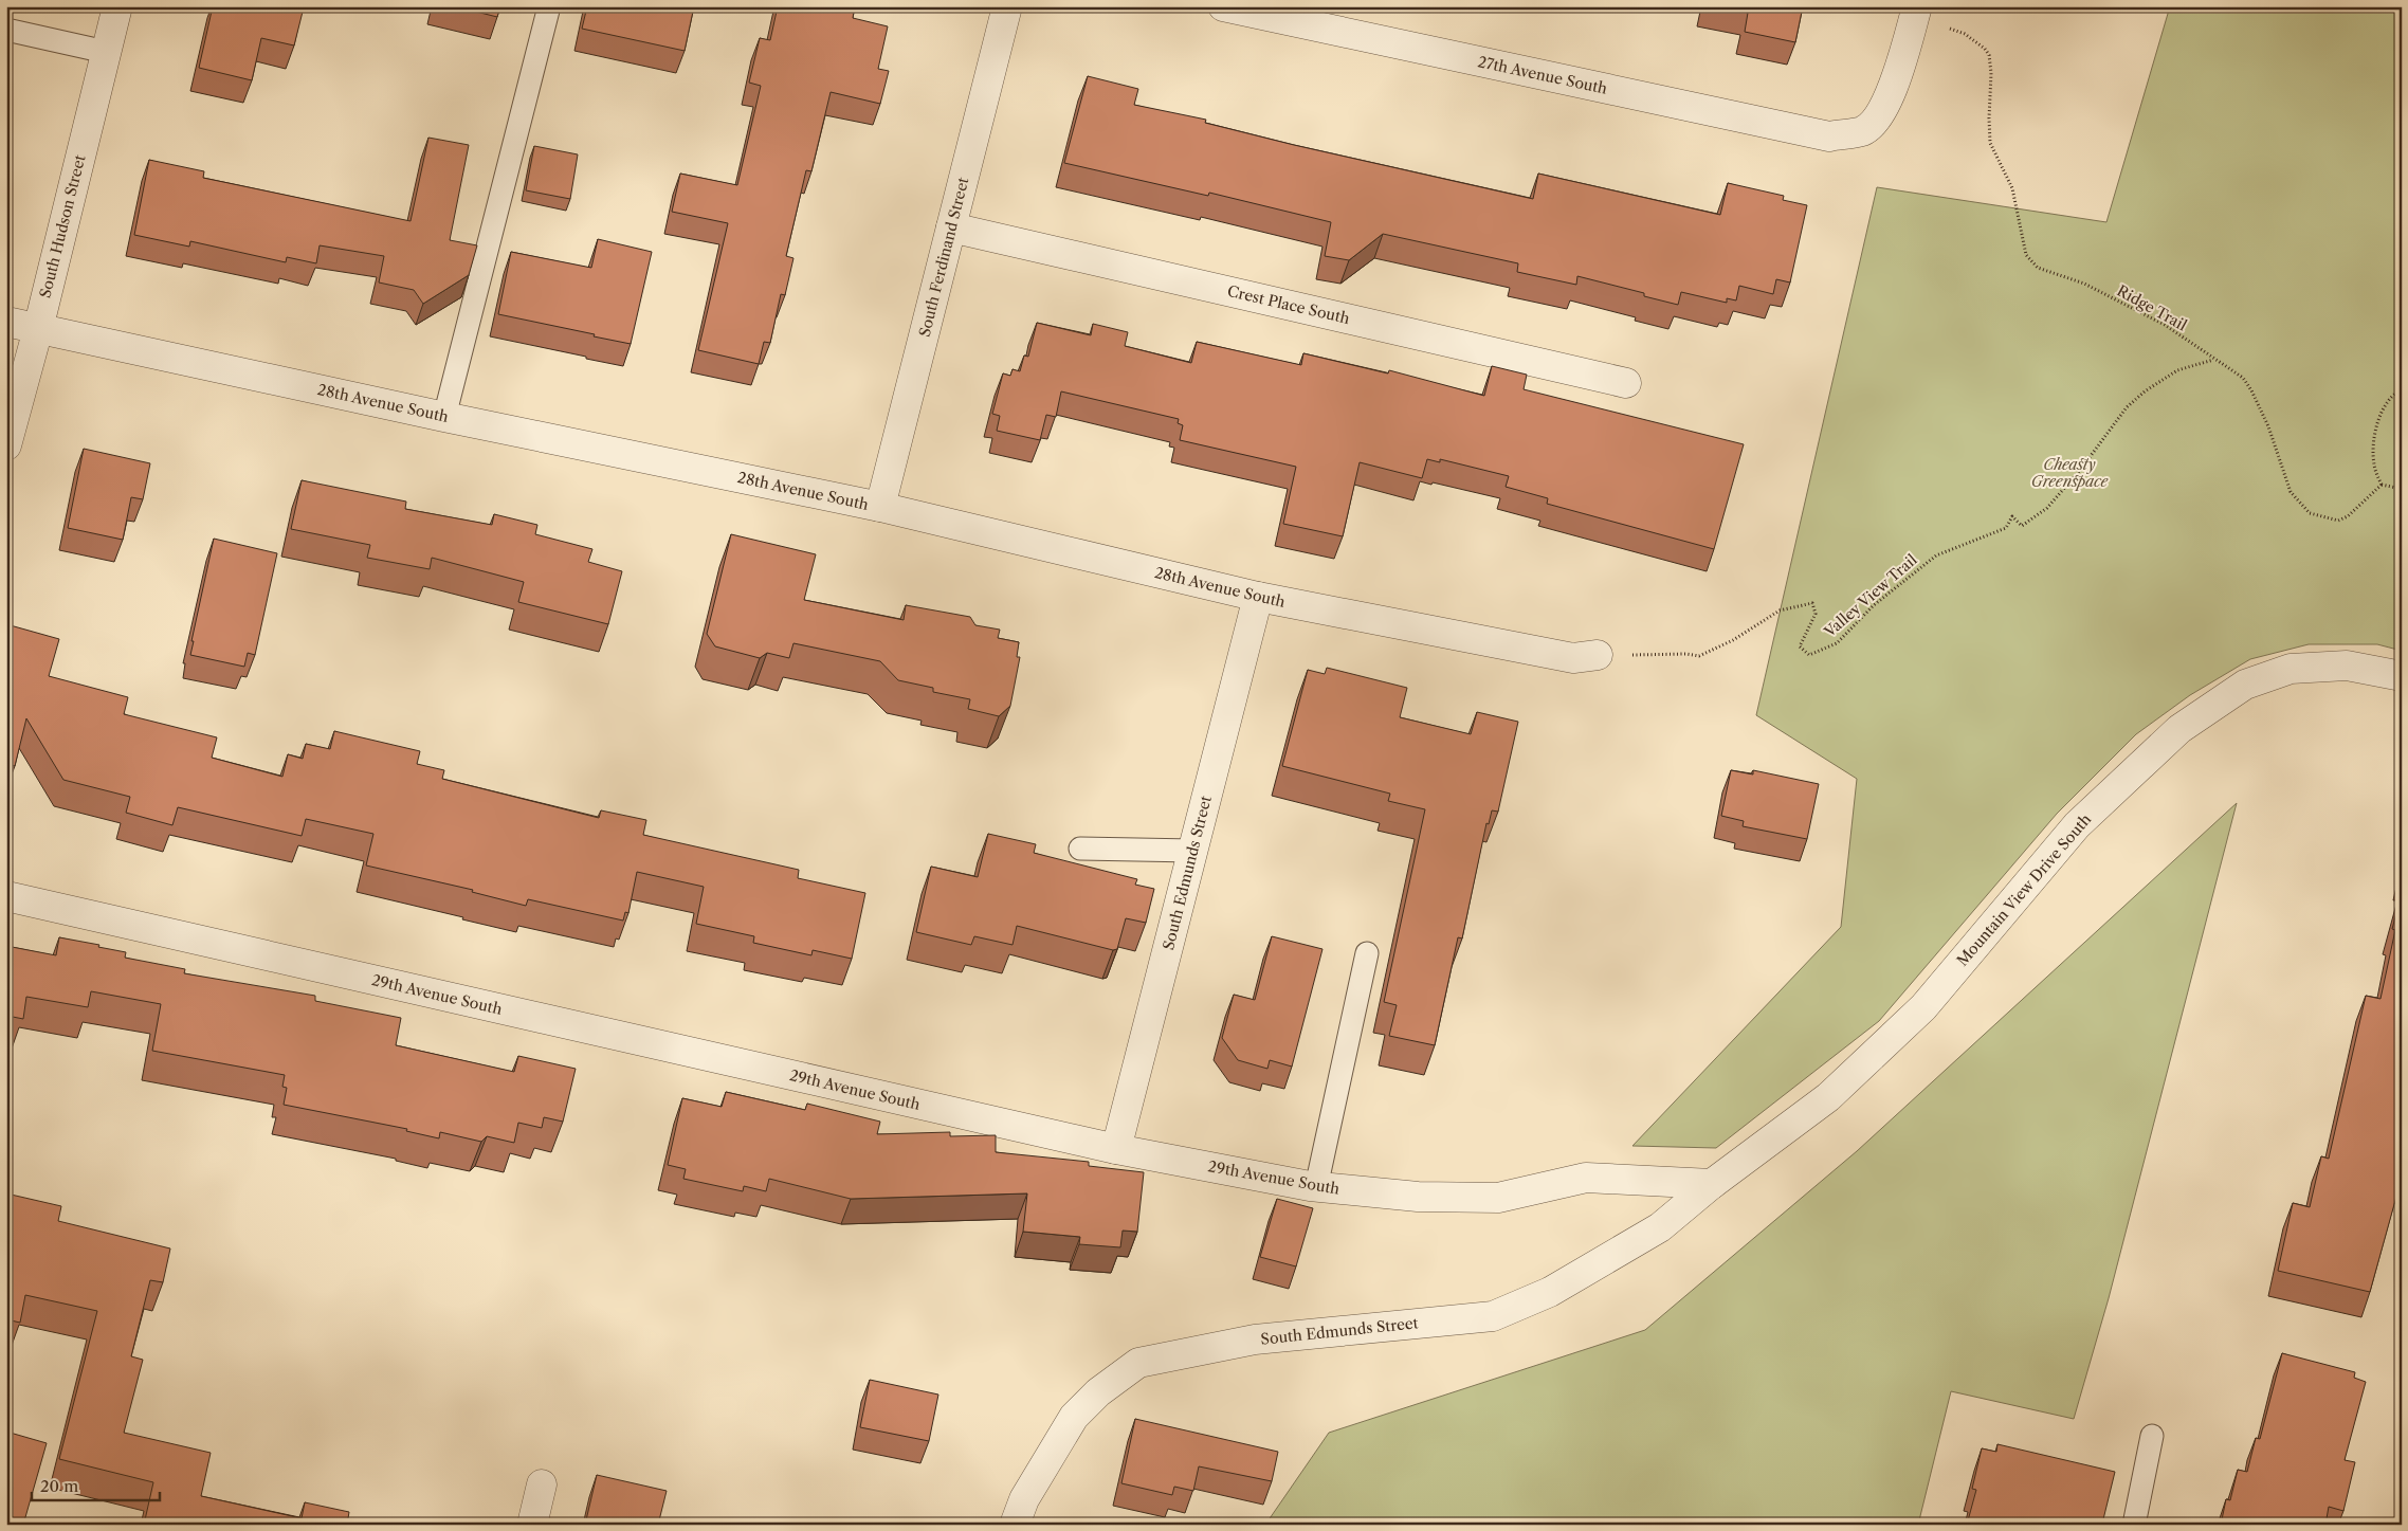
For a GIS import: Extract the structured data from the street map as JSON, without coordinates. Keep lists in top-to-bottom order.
{
  "streets": {
    "street": [
      "27th Avenue South",
      "South Hudson Street",
      "South Ferdinand Street",
      "Crest Place South",
      "28th Avenue South",
      "South Edmunds Street",
      "Mountain View Drive South",
      "29th Avenue South"
    ],
    "path": ["Ridge Trail", "Valley View Trail"]
  },
  "crossings": [
    ["South Hudson Street", "28th Avenue South"],
    ["South Ferdinand Street", "Crest Place South"],
    ["South Ferdinand Street", "28th Avenue South"],
    ["Ridge Trail", "Valley View Trail"],
    ["28th Avenue South", "Valley View Trail"],
    ["28th Avenue South", "South Edmunds Street"],
    ["South Edmunds Street", "Mountain View Drive South"],
    ["South Edmunds Street", "29th Avenue South"],
    ["Mountain View Drive South", "29th Avenue South"]
  ],
  "parks": ["Cheasty Greenspace"],
  "scale_bar": "20 m"
}
